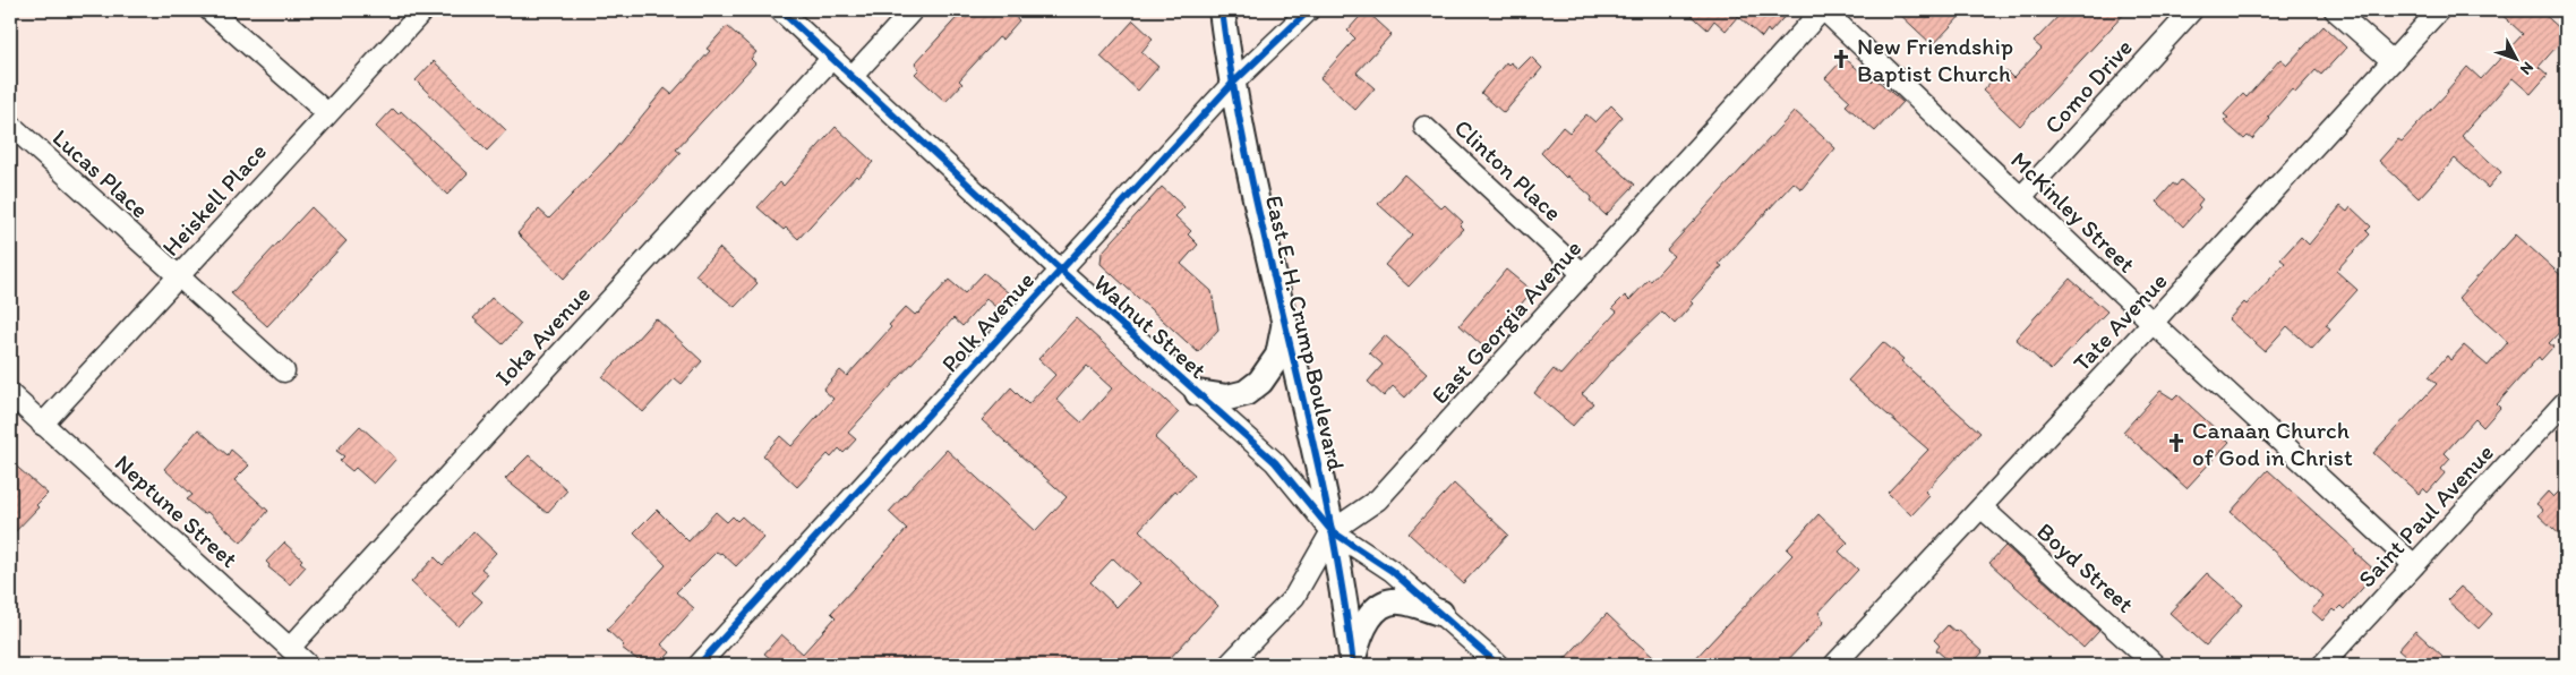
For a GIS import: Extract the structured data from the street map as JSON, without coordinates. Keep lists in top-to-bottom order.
{
  "streets": {
    "main road": ["East E. H. Crump Boulevard"],
    "street": [
      "Como Drive",
      "Clinton Place",
      "Lucas Place",
      "Heiskell Place",
      "McKinley Street",
      "Polk Avenue",
      "East Georgia Avenue",
      "Tate Avenue",
      "Walnut Street",
      "Ioka Avenue",
      "Neptune Street",
      "Saint Paul Avenue",
      "Boyd Street"
    ]
  },
  "crossings": [
    ["Como Drive", "McKinley Street"],
    ["Clinton Place", "East Georgia Avenue"],
    ["Lucas Place", "Heiskell Place"],
    ["Heiskell Place", "Neptune Street"],
    ["McKinley Street", "East Georgia Avenue"],
    ["McKinley Street", "Tate Avenue"],
    ["McKinley Street", "Saint Paul Avenue"],
    ["Polk Avenue", "Walnut Street"],
    ["Polk Avenue", "East E. H. Crump Boulevard"],
    ["East Georgia Avenue", "Walnut Street"],
    ["East Georgia Avenue", "East E. H. Crump Boulevard"],
    ["Tate Avenue", "Boyd Street"],
    ["Walnut Street", "East E. H. Crump Boulevard"],
    ["Walnut Street", "Ioka Avenue"],
    ["Ioka Avenue", "Neptune Street"]
  ],
  "places": {
    "church": ["New Friendship Baptist Church", "Canaan Church of God in Christ"]
  },
  "north": "bottom right"
}
